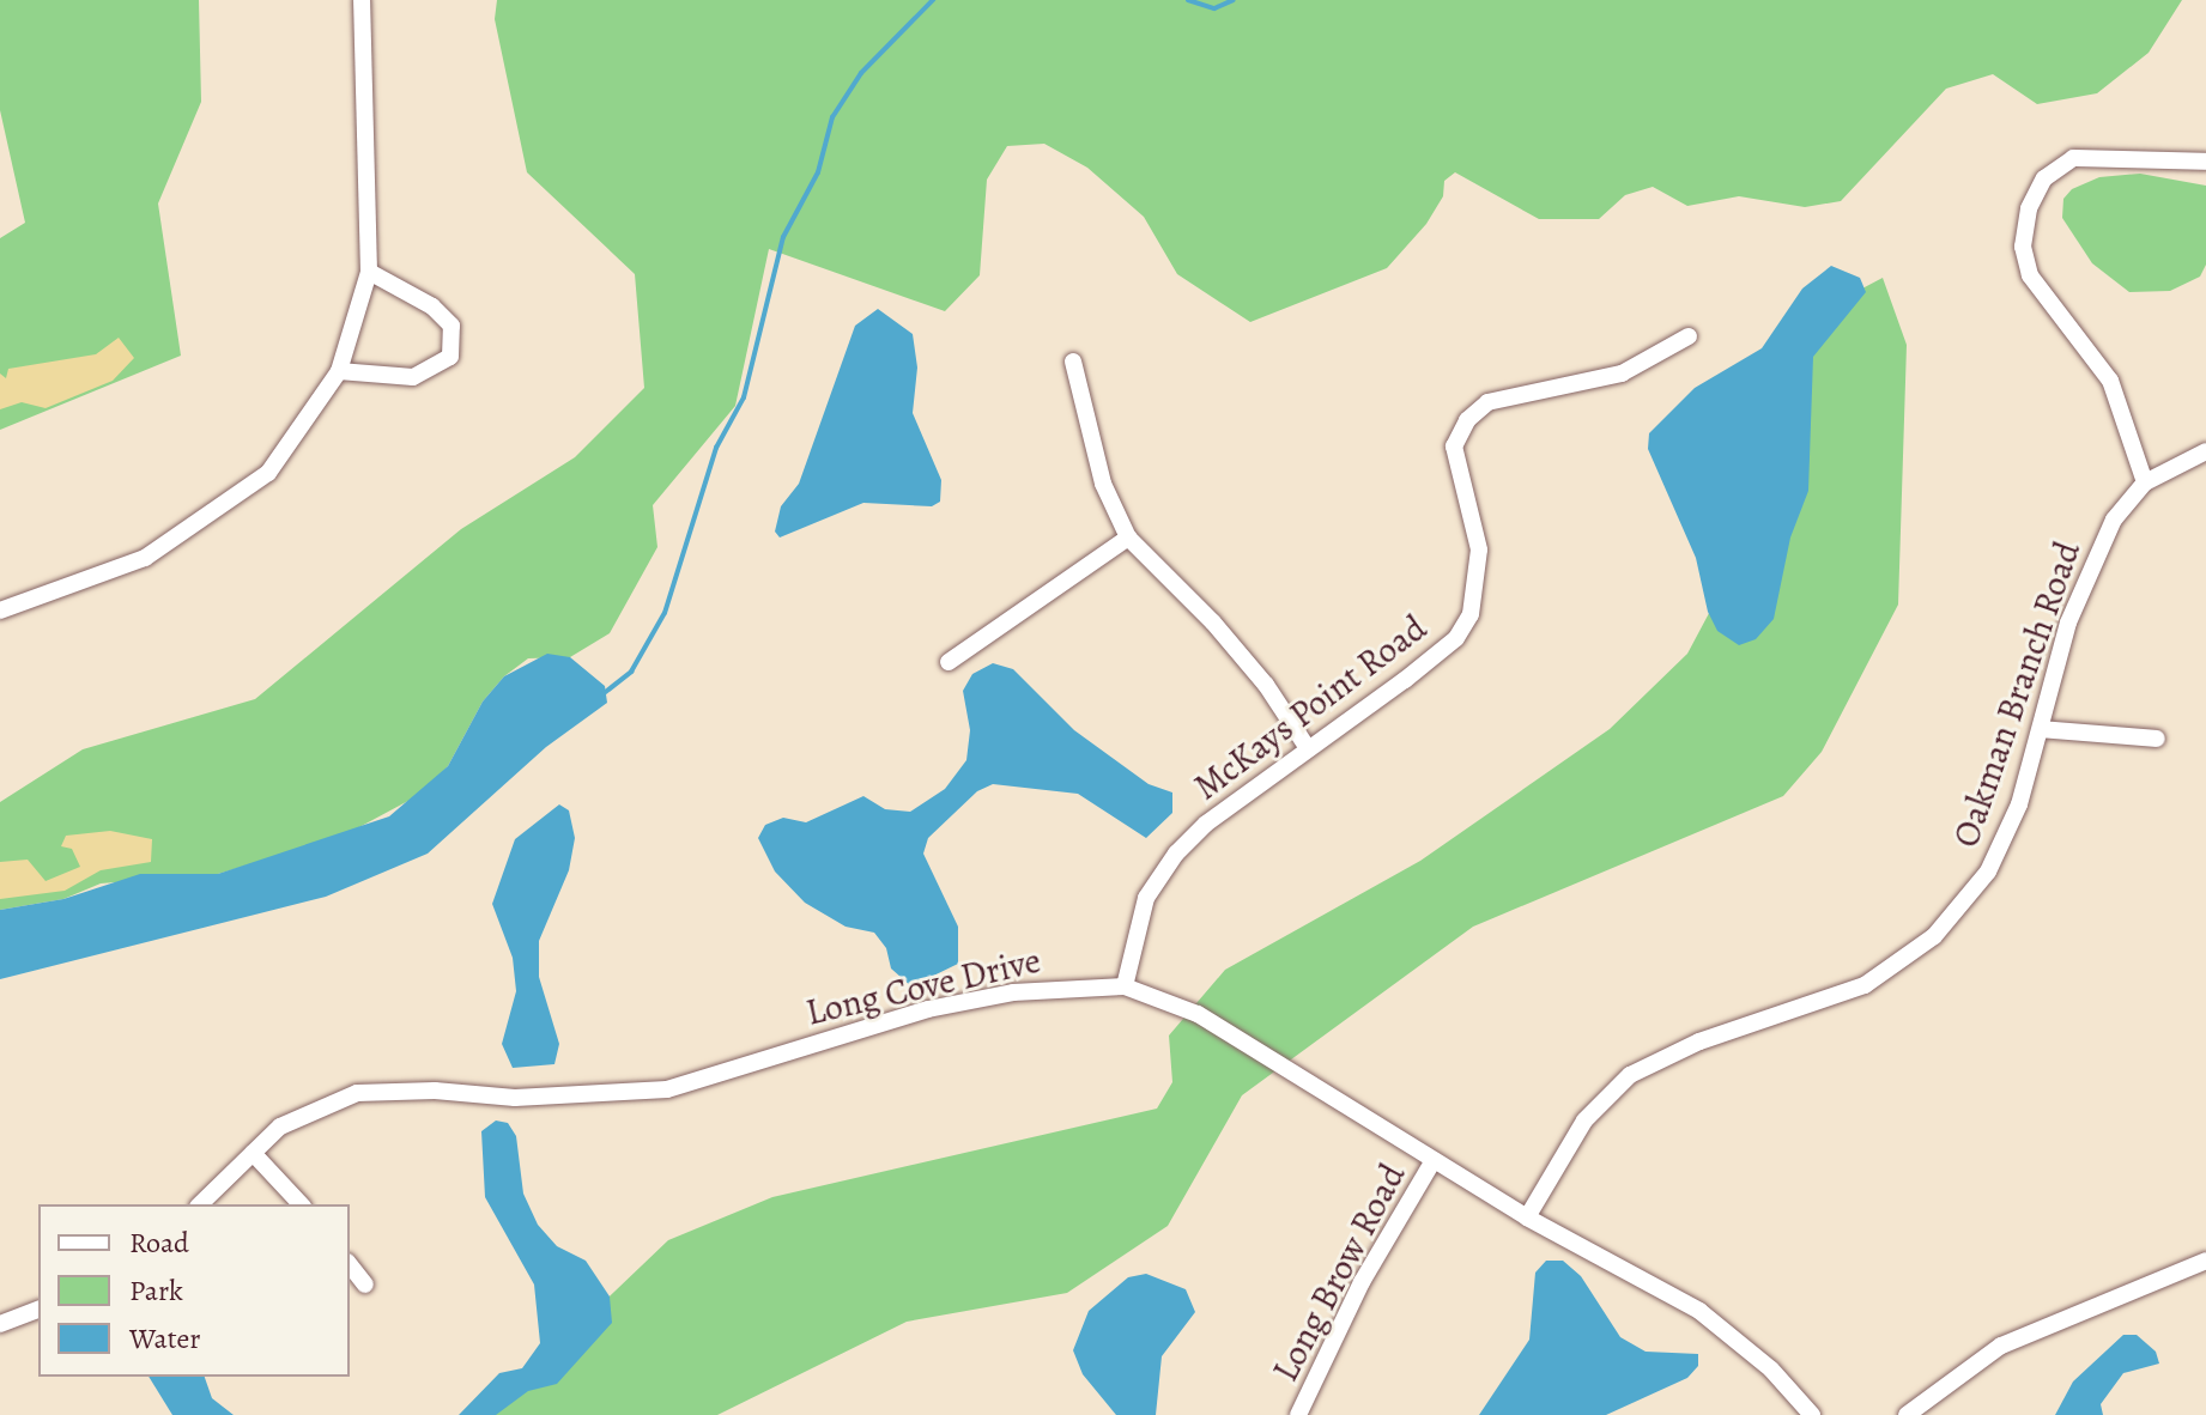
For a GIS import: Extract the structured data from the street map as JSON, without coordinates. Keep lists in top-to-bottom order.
{
  "streets": {
    "street": [
      "Oakman Branch Road",
      "McKays Point Road",
      "Long Cove Drive",
      "Long Brow Road"
    ]
  },
  "crossings": [
    ["Oakman Branch Road", "Long Cove Drive"],
    ["McKays Point Road", "Long Cove Drive"],
    ["Long Cove Drive", "Long Brow Road"]
  ],
  "legend": ["Road", "Park", "Water"]
}
